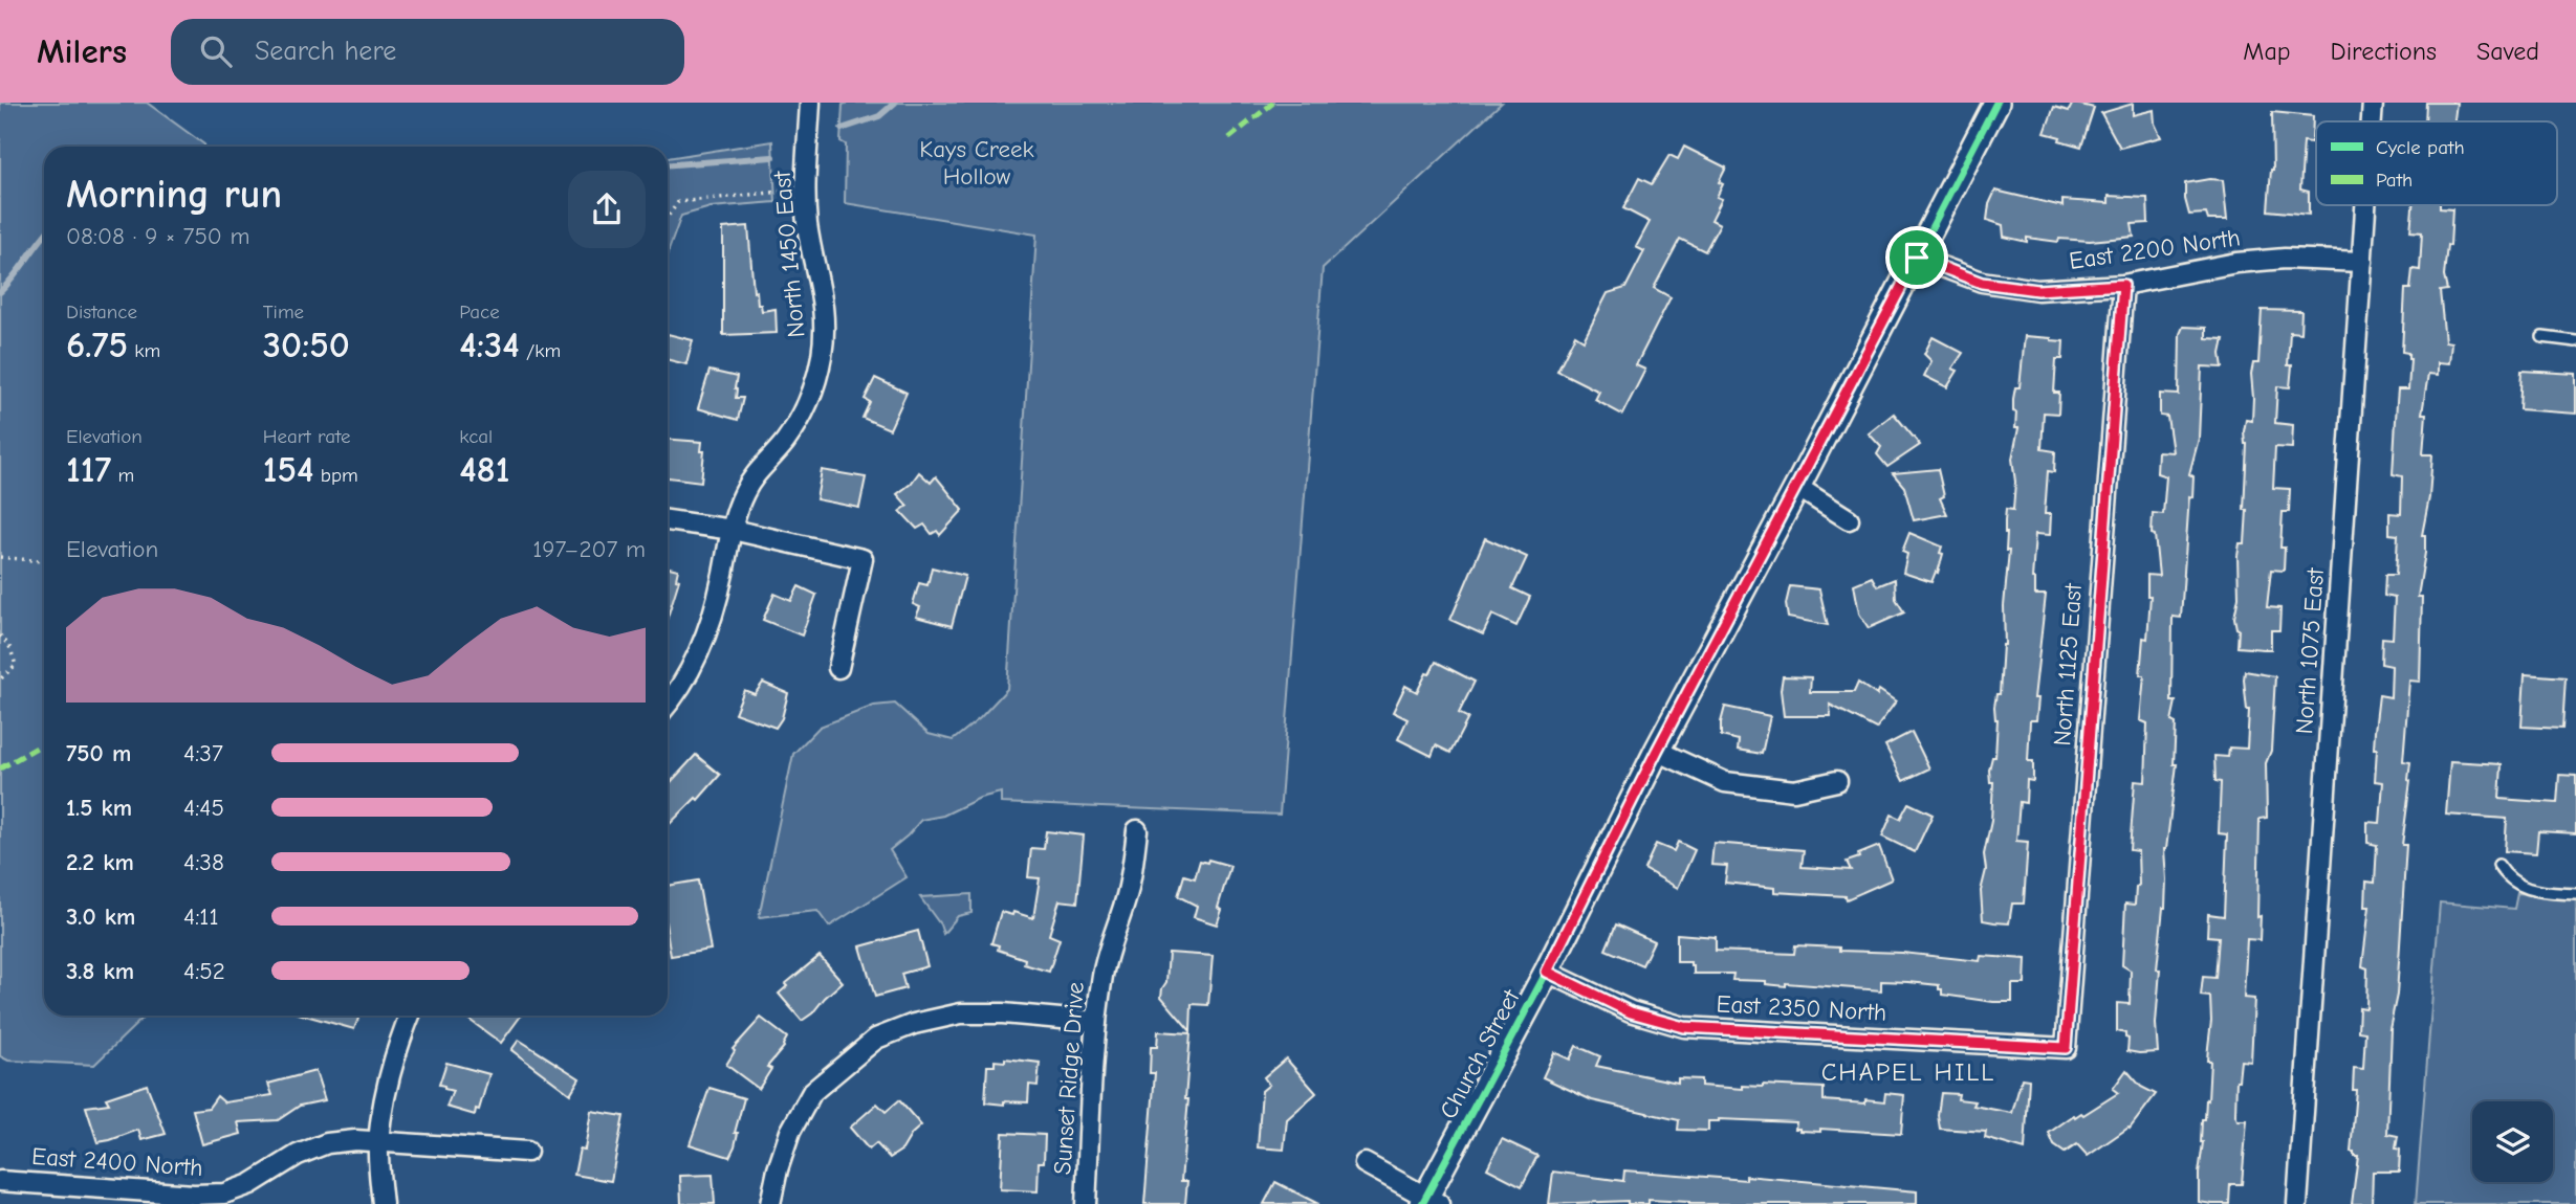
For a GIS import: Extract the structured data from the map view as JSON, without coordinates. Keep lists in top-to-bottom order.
{
  "streets": {
    "street": [
      "East 2200 North",
      "North 1450 East",
      "North 1075 East",
      "North 1125 East",
      "East 2350 North",
      "Church Street",
      "Sunset Ridge Drive",
      "East 2400 North"
    ]
  },
  "crossings": [
    ["East 2200 North", "North 1075 East"],
    ["East 2200 North", "North 1125 East"],
    ["East 2200 North", "Church Street"],
    ["North 1125 East", "East 2350 North"],
    ["East 2350 North", "Church Street"]
  ],
  "districts": ["CHAPEL HILL"],
  "parks": ["Kays Creek Hollow"],
  "legend": ["Cycle path", "Path"],
  "page": {
    "header": "Milers",
    "search": "Search here",
    "nav": ["Map", "Directions", "Saved"],
    "heading": ["Morning run", "08:08 · 9 × 750 m"],
    "stats": [
      ["Distance", "6.75 km"],
      ["Time", "30:50"],
      ["Pace", "4:34 /km"],
      ["Elevation", "117 m"],
      ["Heart rate", "154 bpm"],
      ["kcal", "481"]
    ],
    "chart": ["Elevation", "197–207 m"],
    "list": [
      {
        "name": "750 m",
        "note": "4:37"
      },
      {
        "name": "1.5 km",
        "note": "4:45"
      },
      {
        "name": "2.2 km",
        "note": "4:38"
      },
      {
        "name": "3.0 km",
        "note": "4:11"
      },
      {
        "name": "3.8 km",
        "note": "4:52"
      }
    ]
  }
}
